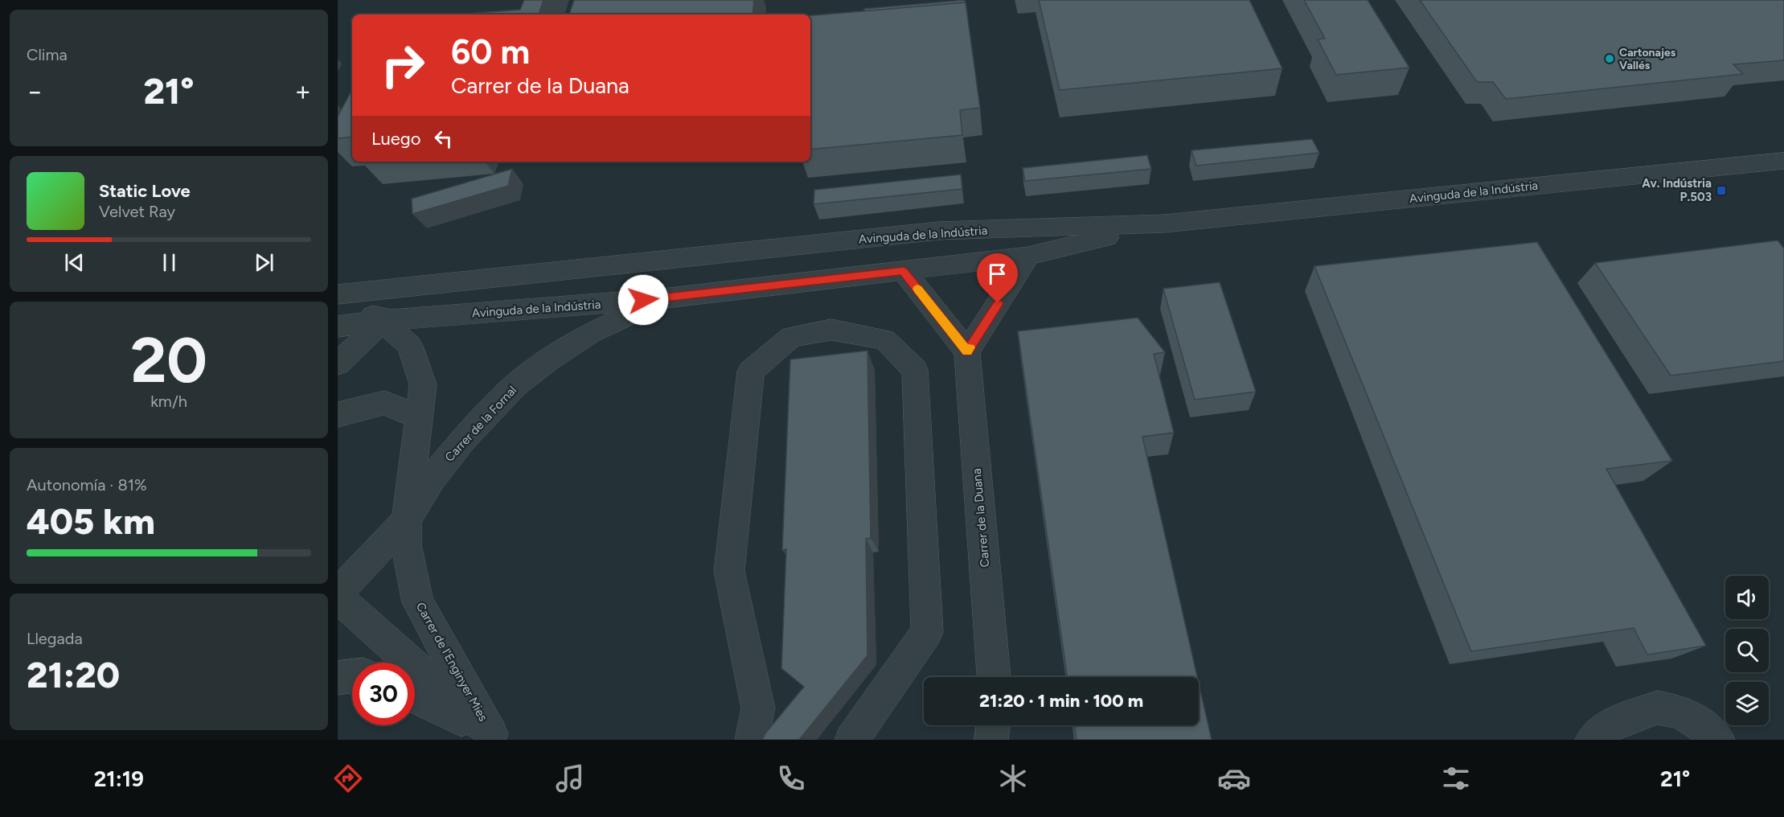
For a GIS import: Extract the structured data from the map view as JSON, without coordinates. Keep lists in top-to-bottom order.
{
  "streets": {
    "street": [
      "Avinguda de la Indústria",
      "Carrer de la Fornal",
      "Carrer de la Duana",
      "Carrer de l'Enginyer Mies"
    ]
  },
  "crossings": [
    ["Avinguda de la Indústria", "Carrer de la Fornal"],
    ["Avinguda de la Indústria", "Carrer de l'Enginyer Mies"],
    ["Carrer de la Fornal", "Carrer de l'Enginyer Mies"]
  ],
  "places": {
    "other": ["Cartonajes Vallés"],
    "transit": ["Av. Indústria P.503"]
  },
  "page": {
    "tile": [
      "Clima",
      ["20", "km/h"],
      ["Autonomía · 81%", "405 km"],
      ["Llegada", "21:20"]
    ],
    "turn": ["60 m", "Carrer de la Duana"],
    "heat": ["−", "21°", "+"],
    "then": "Luego",
    "song": ["Static Love", "Velvet Ray"],
    "limit": "30",
    "trip": "21:20 · 1 min · 100 m",
    "tabs": ["21:19", "21°"]
  }
}
